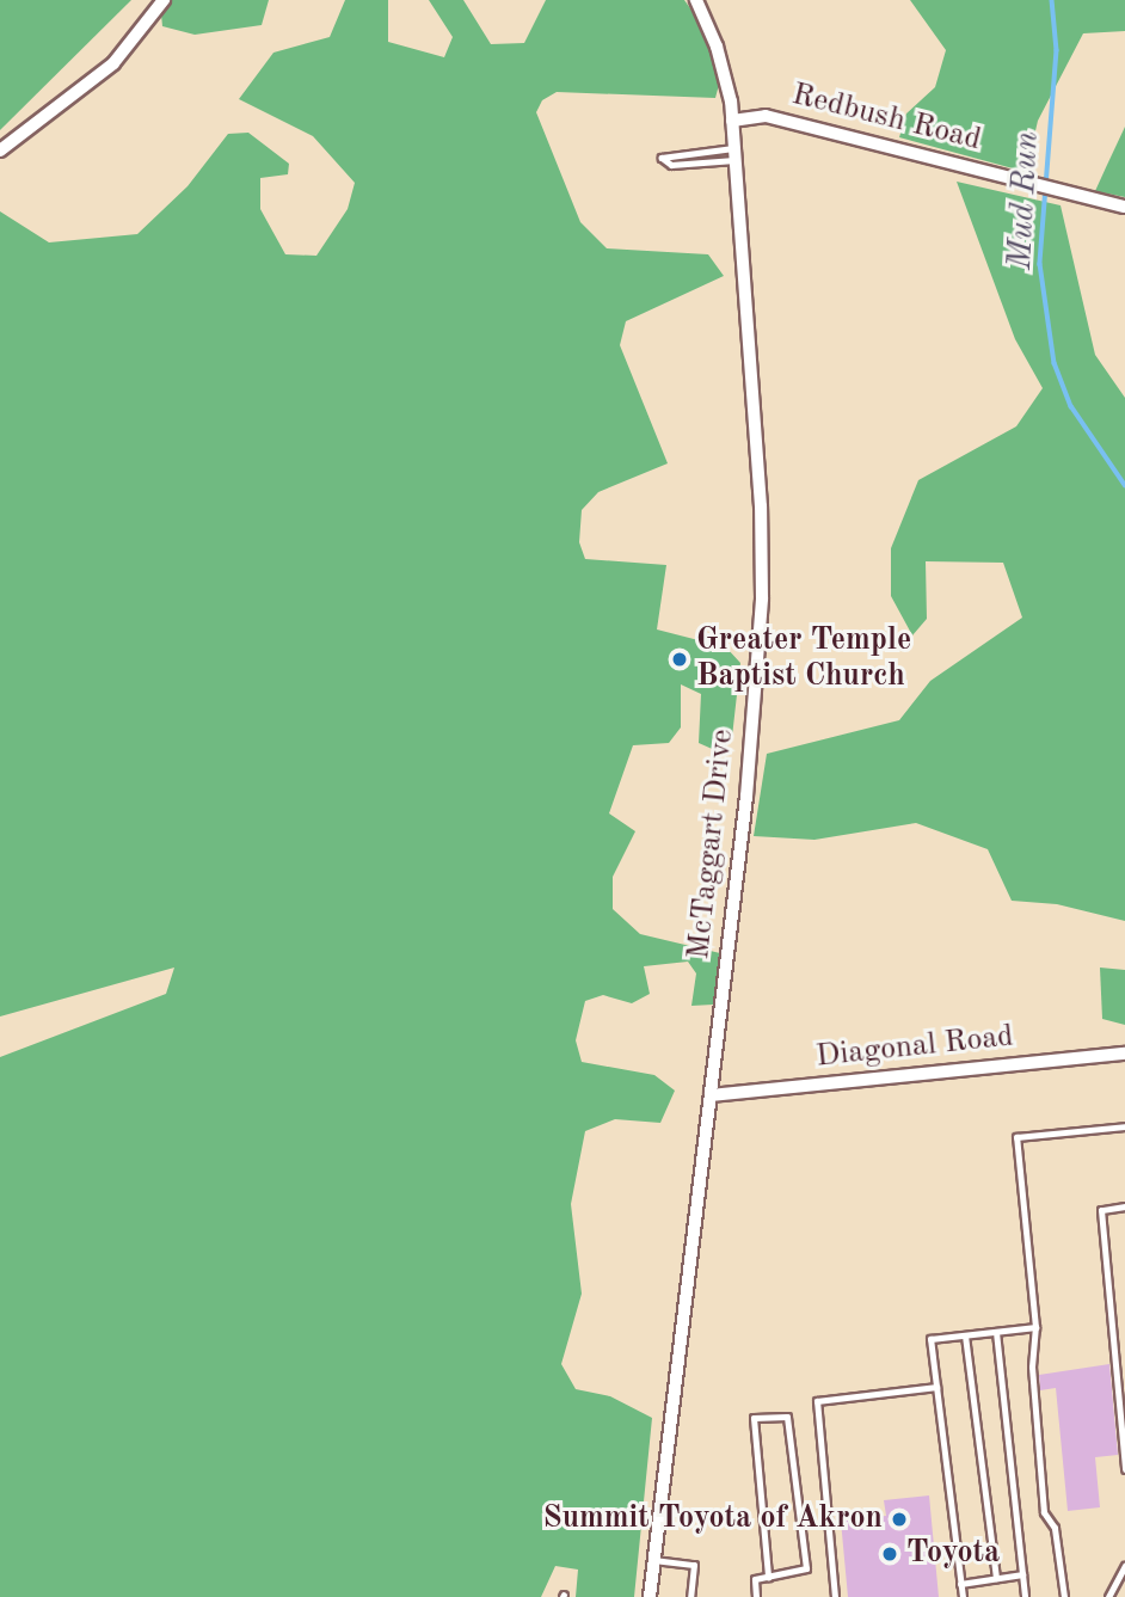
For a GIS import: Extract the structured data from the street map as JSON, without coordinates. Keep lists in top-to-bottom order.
{
  "streets": {
    "street": ["Redbush Road", "McTaggart Drive", "Diagonal Road"]
  },
  "crossings": [
    ["Redbush Road", "McTaggart Drive"],
    ["McTaggart Drive", "Diagonal Road"]
  ],
  "water": ["Mud Run"],
  "places": ["Greater Temple Baptist Church", "Summit Toyota of Akron", "Toyota"]
}
